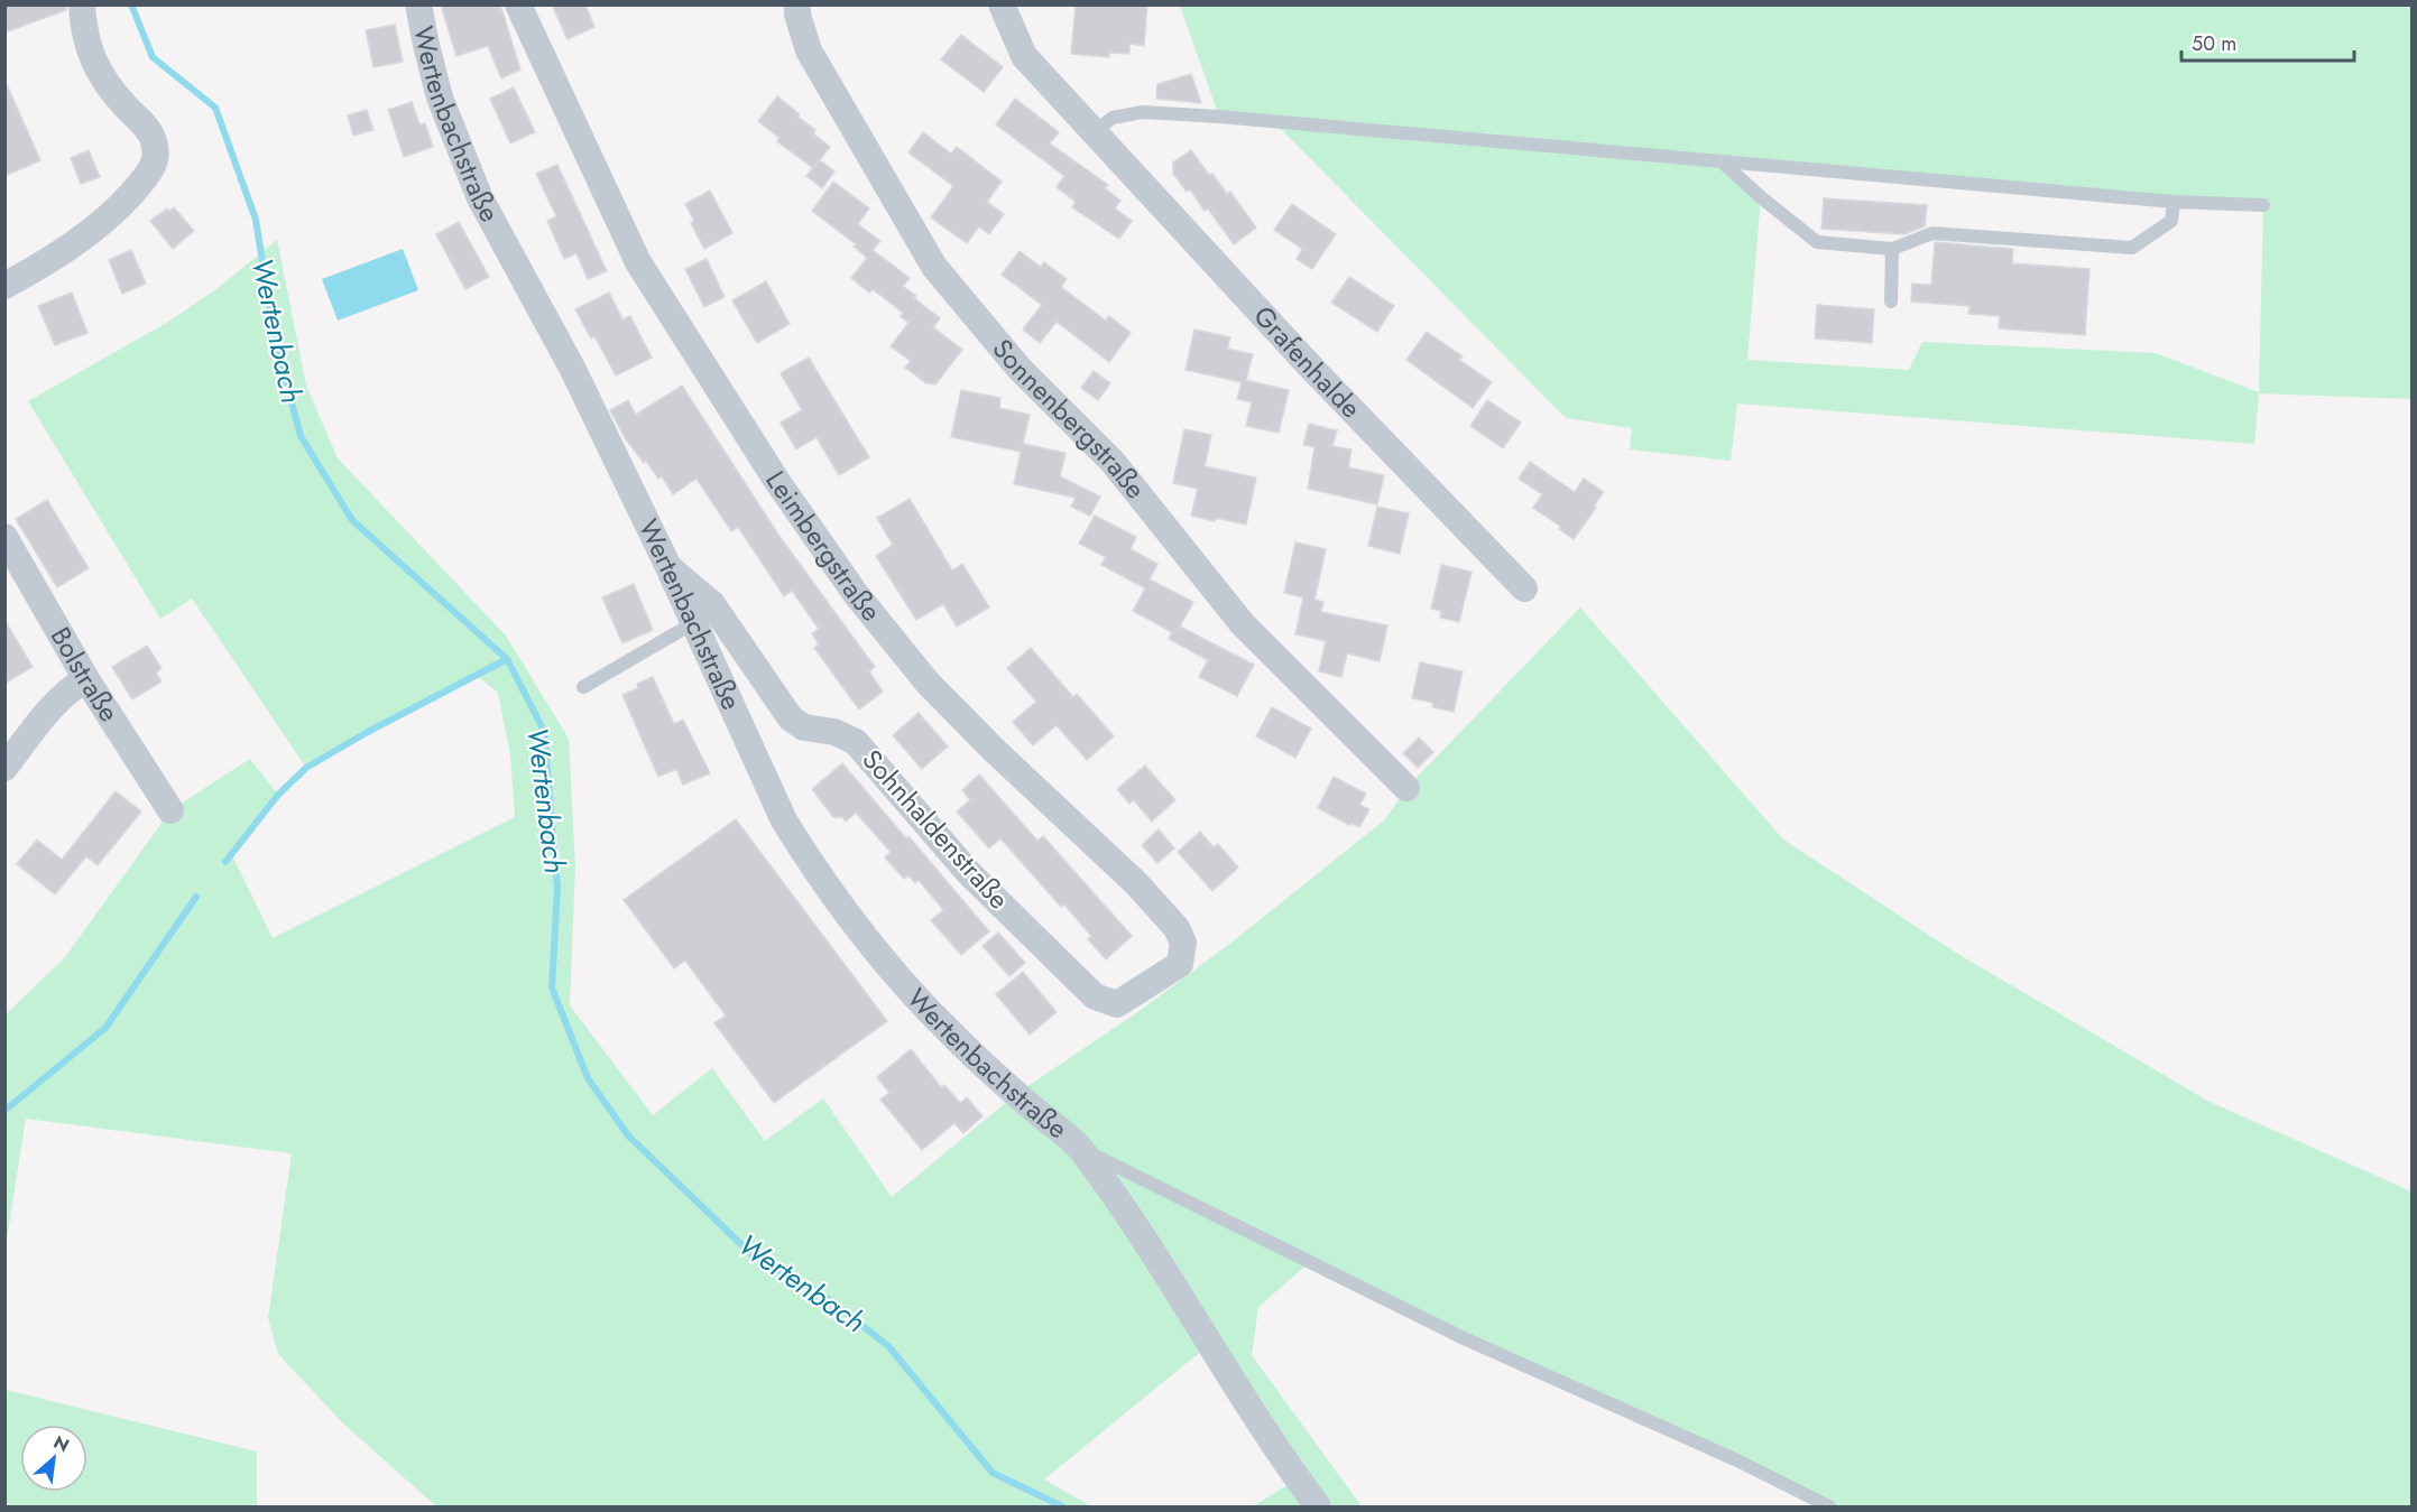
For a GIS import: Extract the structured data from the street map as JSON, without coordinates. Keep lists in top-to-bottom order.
{
  "streets": {
    "street": [
      "Wertenbachstraße",
      "Grafenhalde",
      "Sonnenbergstraße",
      "Leimbergstraße",
      "Bolstraße",
      "Sohnhaldenstraße"
    ]
  },
  "crossings": [
    ["Wertenbachstraße", "Sohnhaldenstraße"],
    ["Leimbergstraße", "Sohnhaldenstraße"]
  ],
  "water": ["Wertenbach"],
  "scale_bar": "50 m",
  "north": "top right"
}
